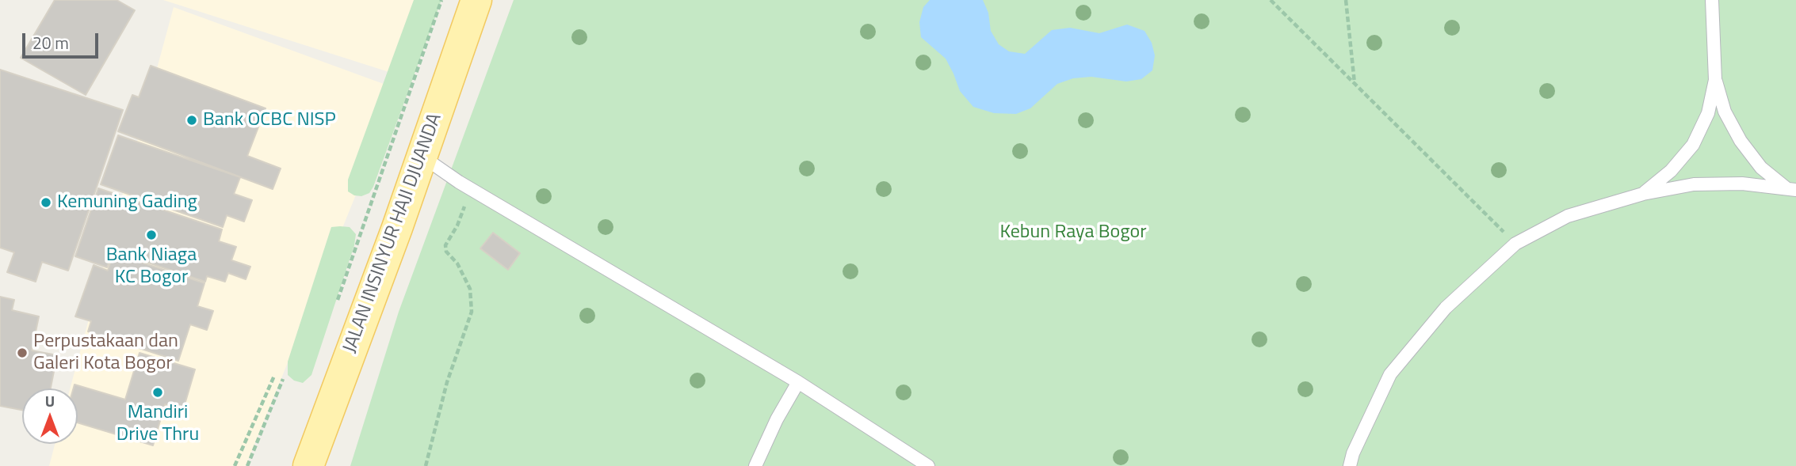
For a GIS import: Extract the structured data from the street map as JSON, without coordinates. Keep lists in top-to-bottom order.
{
  "streets": {
    "main road": ["JALAN INSINYUR HAJI DJUANDA"]
  },
  "parks": ["Kebun Raya Bogor"],
  "places": [
    "Bank OCBC NISP",
    "Kemuning Gading",
    "Bank Niaga KC Bogor",
    "Perpustakaan dan Galeri Kota Bogor",
    "Mandiri Drive Thru"
  ],
  "scale_bar": "20 m",
  "north": "top"
}
